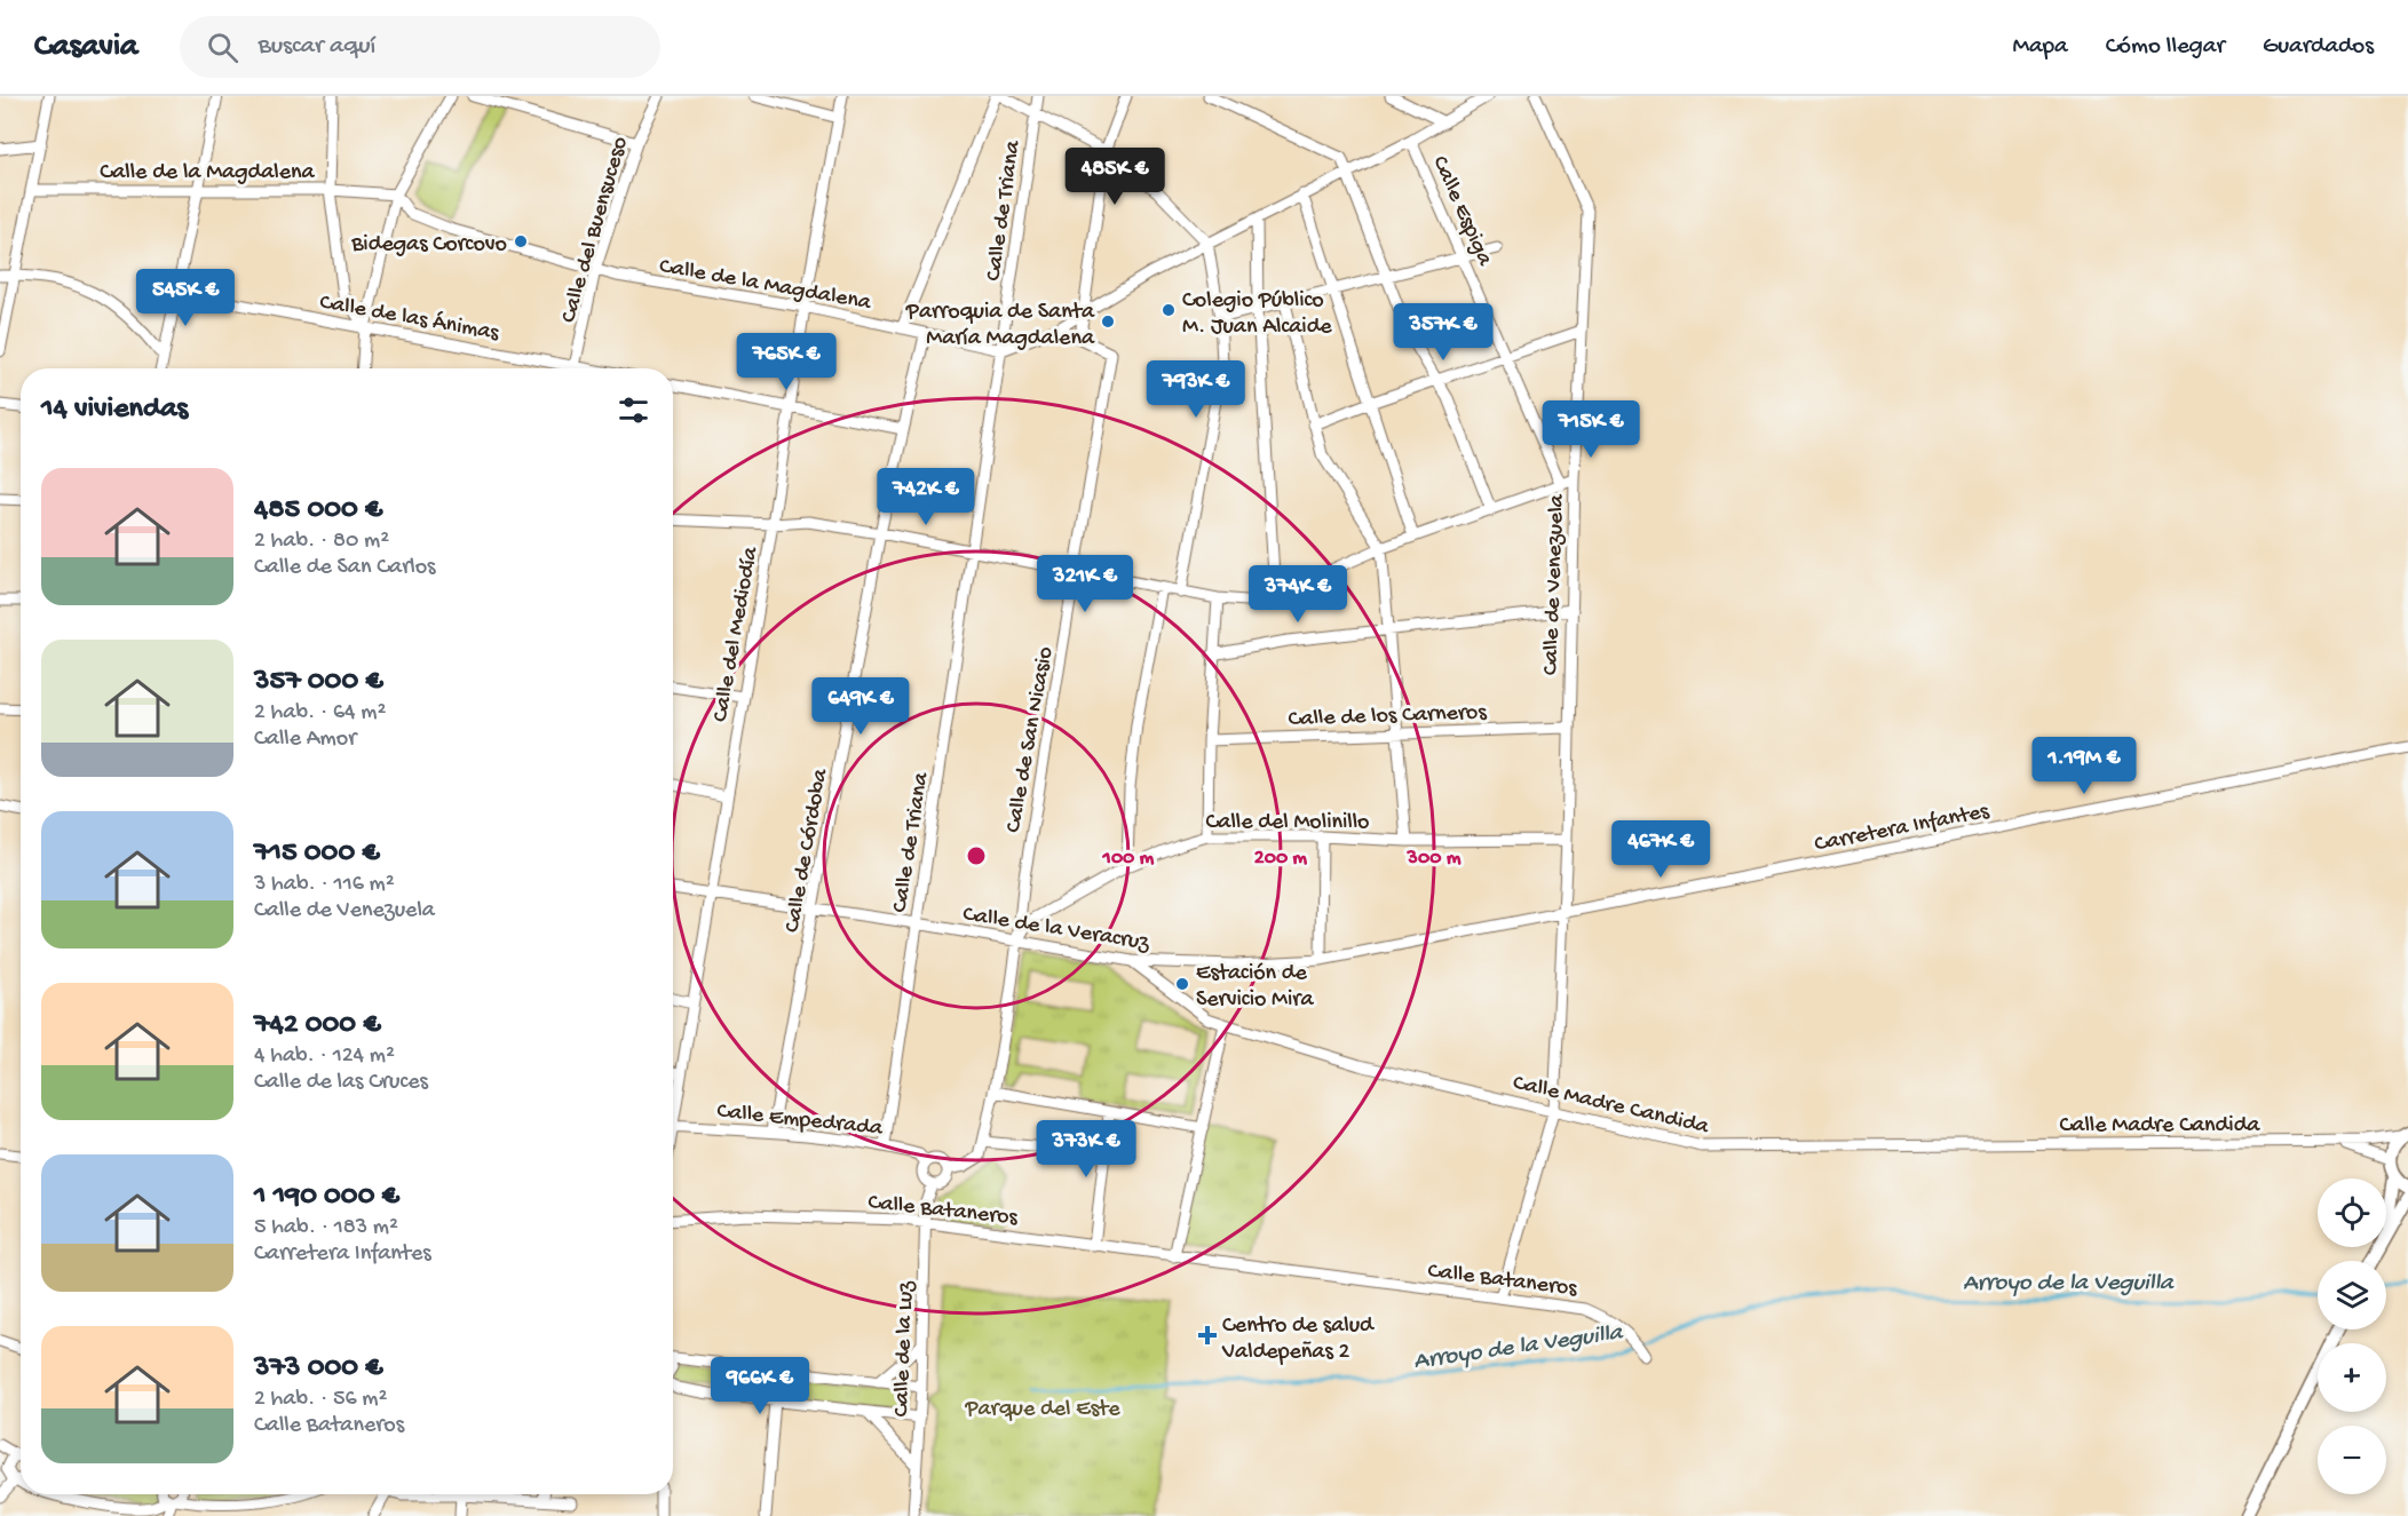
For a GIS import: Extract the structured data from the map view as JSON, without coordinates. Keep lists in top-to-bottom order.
{
  "streets": {
    "street": [
      "Calle de la Magdalena",
      "Calle Espiga",
      "Calle de Triana",
      "Calle del Buensuceso",
      "Calle de las Ánimas",
      "Calle de Venezuela",
      "Calle del Mediodía",
      "Calle de los Carneros",
      "Calle de San Nicasio",
      "Calle del Molinillo",
      "Carretera Infantes",
      "Calle de Córdoba",
      "Calle de la Veracruz",
      "Calle Madre Candida",
      "Calle Empedrada",
      "Calle Bataneros",
      "Calle de la Luz"
    ]
  },
  "crossings": [
    ["Calle de la Magdalena", "Calle de Triana"],
    ["Calle de la Magdalena", "Calle del Buensuceso"],
    ["Calle de la Magdalena", "Calle del Mediodía"],
    ["Calle de la Magdalena", "Calle de Córdoba"],
    ["Calle de Triana", "Calle de la Veracruz"],
    ["Calle de Triana", "Calle Empedrada"],
    ["Calle del Buensuceso", "Calle de las Ánimas"],
    ["Calle de Venezuela", "Calle de los Carneros"],
    ["Calle de Venezuela", "Calle del Molinillo"],
    ["Calle de Venezuela", "Calle de la Veracruz"],
    ["Calle de Venezuela", "Calle Madre Candida"],
    ["Calle de Venezuela", "Calle Bataneros"],
    ["Calle del Mediodía", "Calle de la Veracruz"],
    ["Calle de San Nicasio", "Calle del Molinillo"],
    ["Carretera Infantes", "Calle de la Veracruz"],
    ["Calle de Córdoba", "Calle de la Veracruz"],
    ["Calle de Córdoba", "Calle Empedrada"],
    ["Calle de la Veracruz", "Calle Madre Candida"],
    ["Calle Empedrada", "Calle de la Luz"],
    ["Calle Bataneros", "Calle de la Luz"]
  ],
  "water": ["Arroyo de la Veguilla"],
  "parks": ["Parque del Este"],
  "places": {
    "other": [
      "Bidegas Corcovo",
      "Colegio Público M. Juan Alcaide",
      "Parroquia de Santa María Magdalena",
      "Estación de Servicio Mira"
    ],
    "health": ["Centro de salud Valdepeñas 2"]
  },
  "page": {
    "header": "Casavia",
    "search": "Buscar aquí",
    "nav": ["Mapa", "Cómo llegar", "Guardados"],
    "price": [
      "485K €",
      "545K €",
      "357K €",
      "765K €",
      "793K €",
      "715K €",
      "742K €",
      "321K €",
      "374K €",
      "649K €",
      "1.19M €",
      "467K €",
      "373K €",
      "966K €"
    ],
    "heading": "14 viviendas",
    "list": [
      {
        "name": "485 000 €",
        "note": "2 hab. · 80 m² · Calle de San Carlos"
      },
      {
        "name": "357 000 €",
        "note": "2 hab. · 64 m² · Calle Amor"
      },
      {
        "name": "715 000 €",
        "note": "3 hab. · 116 m² · Calle de Venezuela"
      },
      {
        "name": "742 000 €",
        "note": "4 hab. · 124 m² · Calle de las Cruces"
      },
      {
        "name": "1 190 000 €",
        "note": "5 hab. · 183 m² · Carretera Infantes"
      },
      {
        "name": "373 000 €",
        "note": "2 hab. · 56 m² · Calle Bataneros"
      }
    ],
    "map_buttons": ["+", "−"]
  },
  "rings": ["100 m", "200 m", "300 m"]
}
